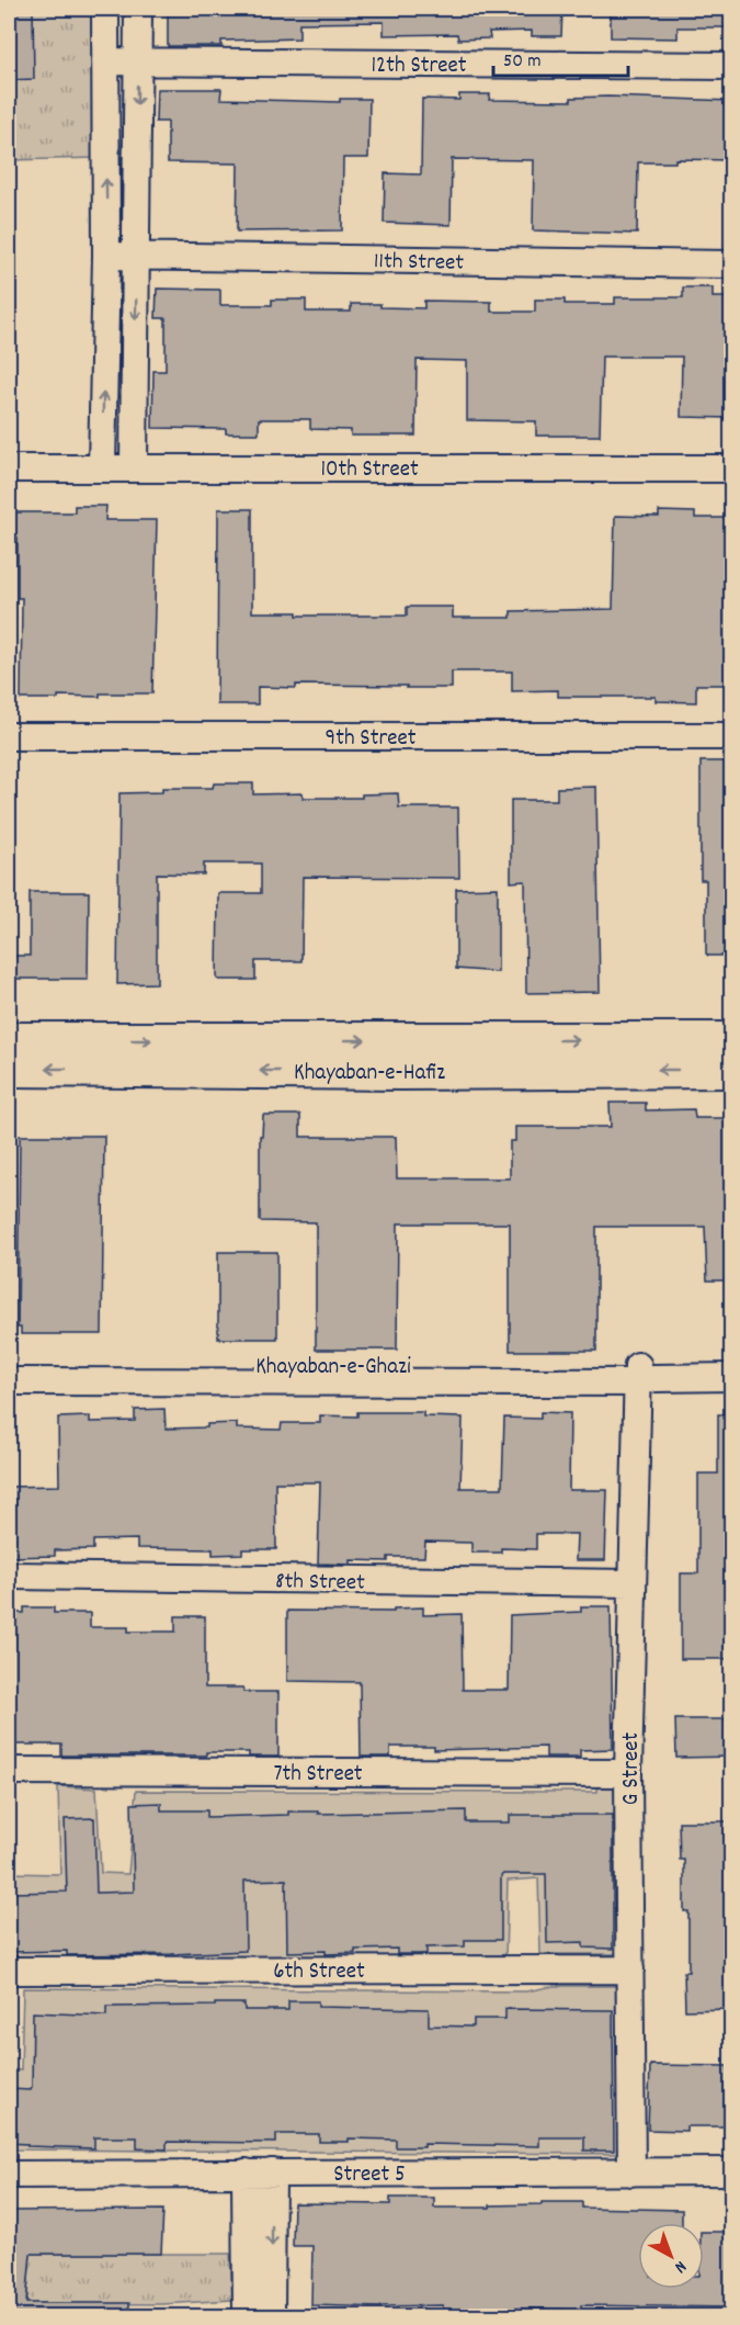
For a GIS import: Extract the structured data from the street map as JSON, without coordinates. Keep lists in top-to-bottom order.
{
  "streets": {
    "main road": ["Khayaban-e-Hafiz"],
    "street": [
      "12th Street",
      "11th Street",
      "10th Street",
      "9th Street",
      "Khayaban-e-Ghazi",
      "8th Street",
      "G Street",
      "7th Street",
      "6th Street",
      "Street 5"
    ]
  },
  "crossings": [
    ["Khayaban-e-Ghazi", "G Street"],
    ["8th Street", "G Street"],
    ["G Street", "7th Street"],
    ["G Street", "6th Street"],
    ["G Street", "Street 5"]
  ],
  "scale_bar": "50 m",
  "north": "bottom right"
}
